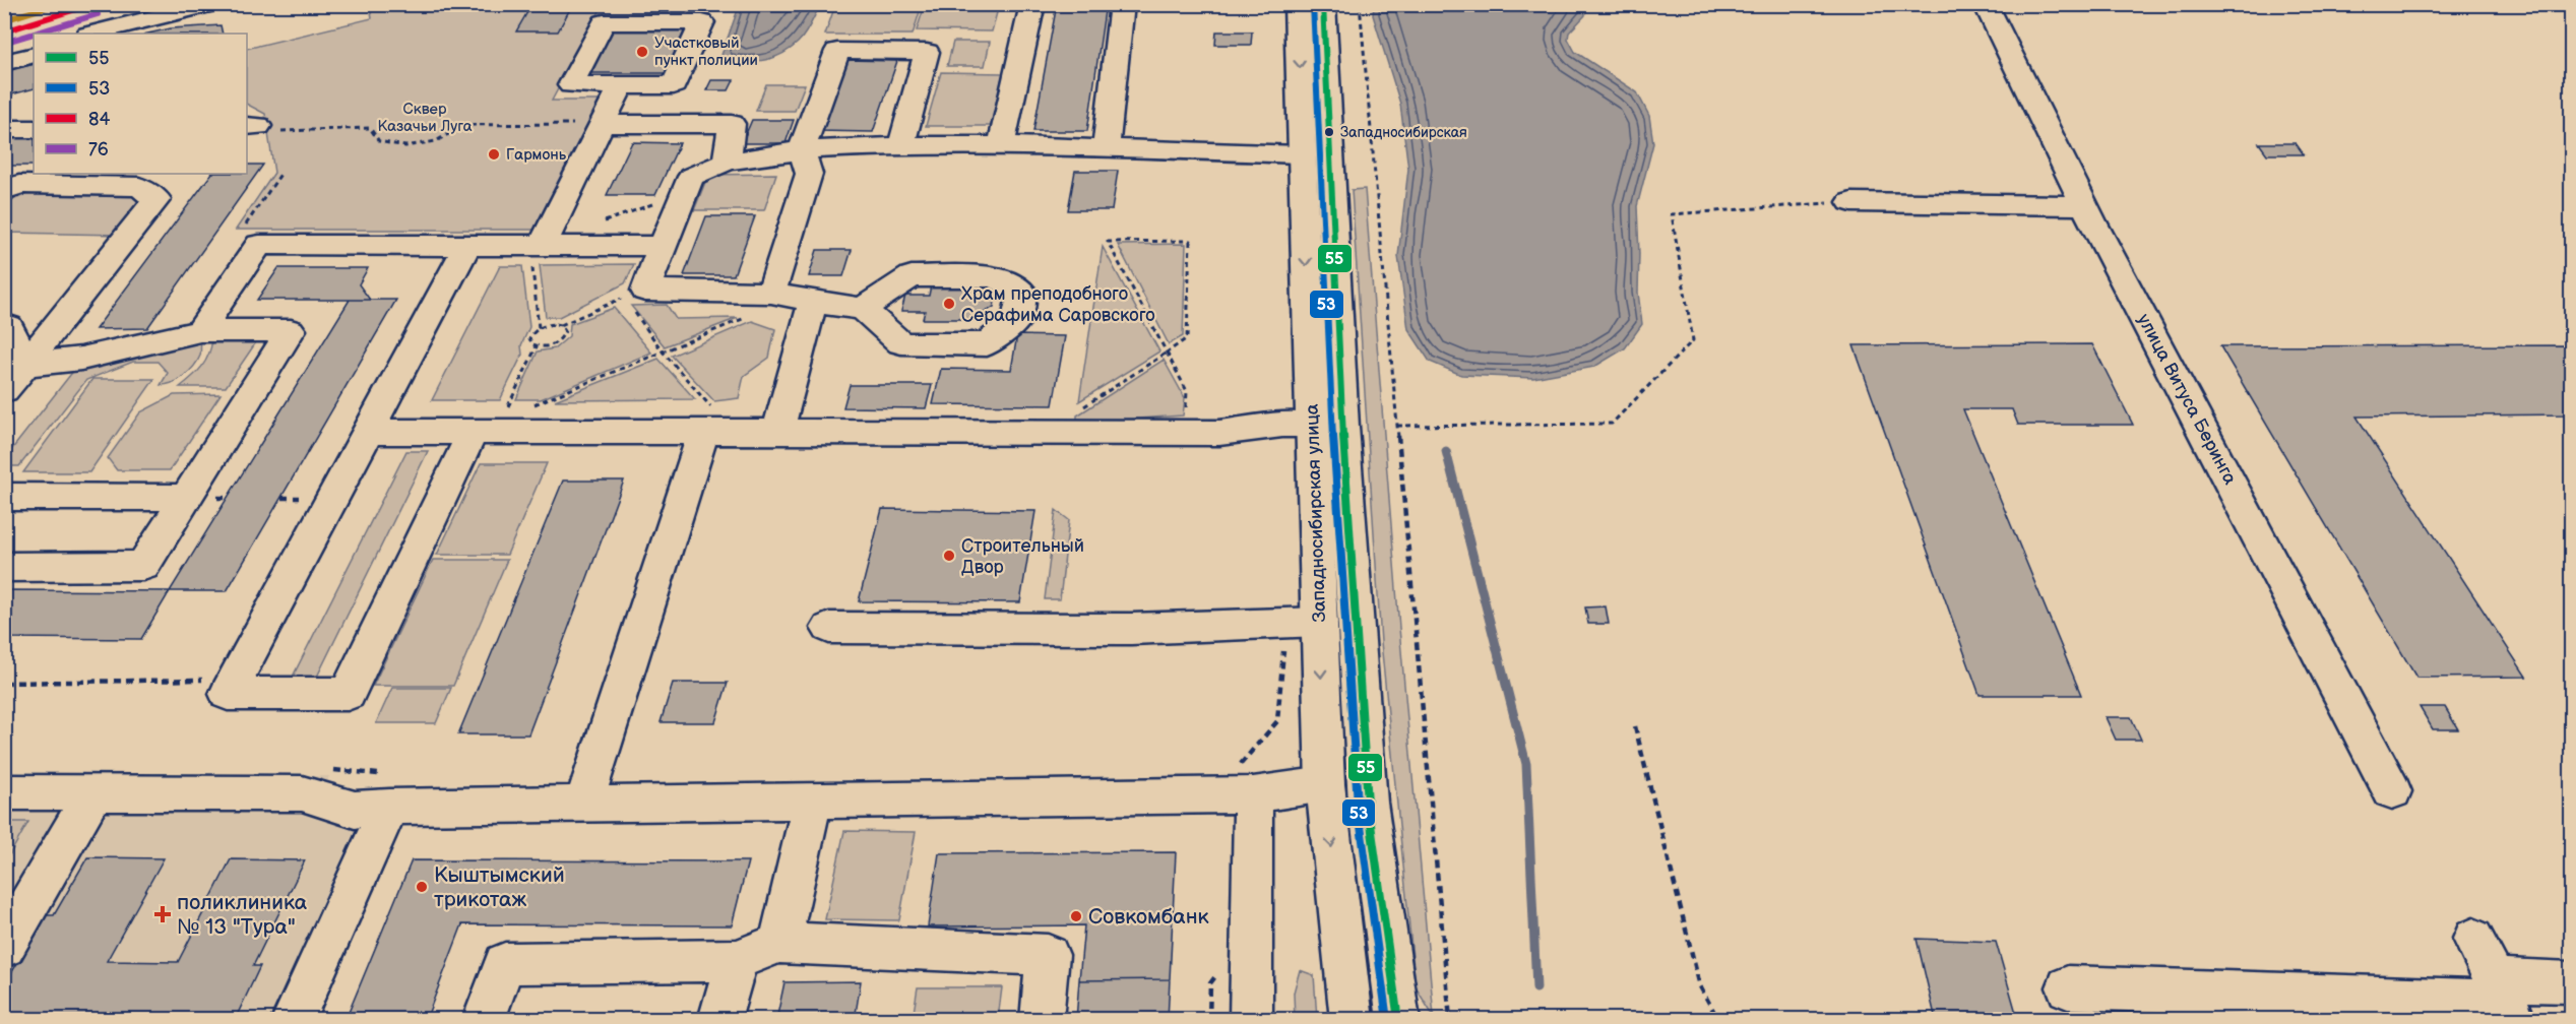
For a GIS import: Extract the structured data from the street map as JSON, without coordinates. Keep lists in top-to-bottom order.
{
  "streets": {
    "main road": ["улица Витуса Беринга", "Западносибирская улица"]
  },
  "parks": ["Сквер Казачьи Луга"],
  "places": {
    "other": [
      "Участковый пункт полиции",
      "Западносибирская",
      "Гармонь",
      "Храм преподобного Серафима Саровского",
      "Строительный Двор",
      "Кыштымский трикотаж",
      "Совкомбанк"
    ],
    "health": ["поликлиника № 13 \"Тура\""]
  },
  "lines": [
    "transit line 55",
    "transit line 53",
    "transit line 84",
    "transit line 76"
  ],
  "legend": [
    "55",
    "53",
    "84",
    "76"
  ]
}
